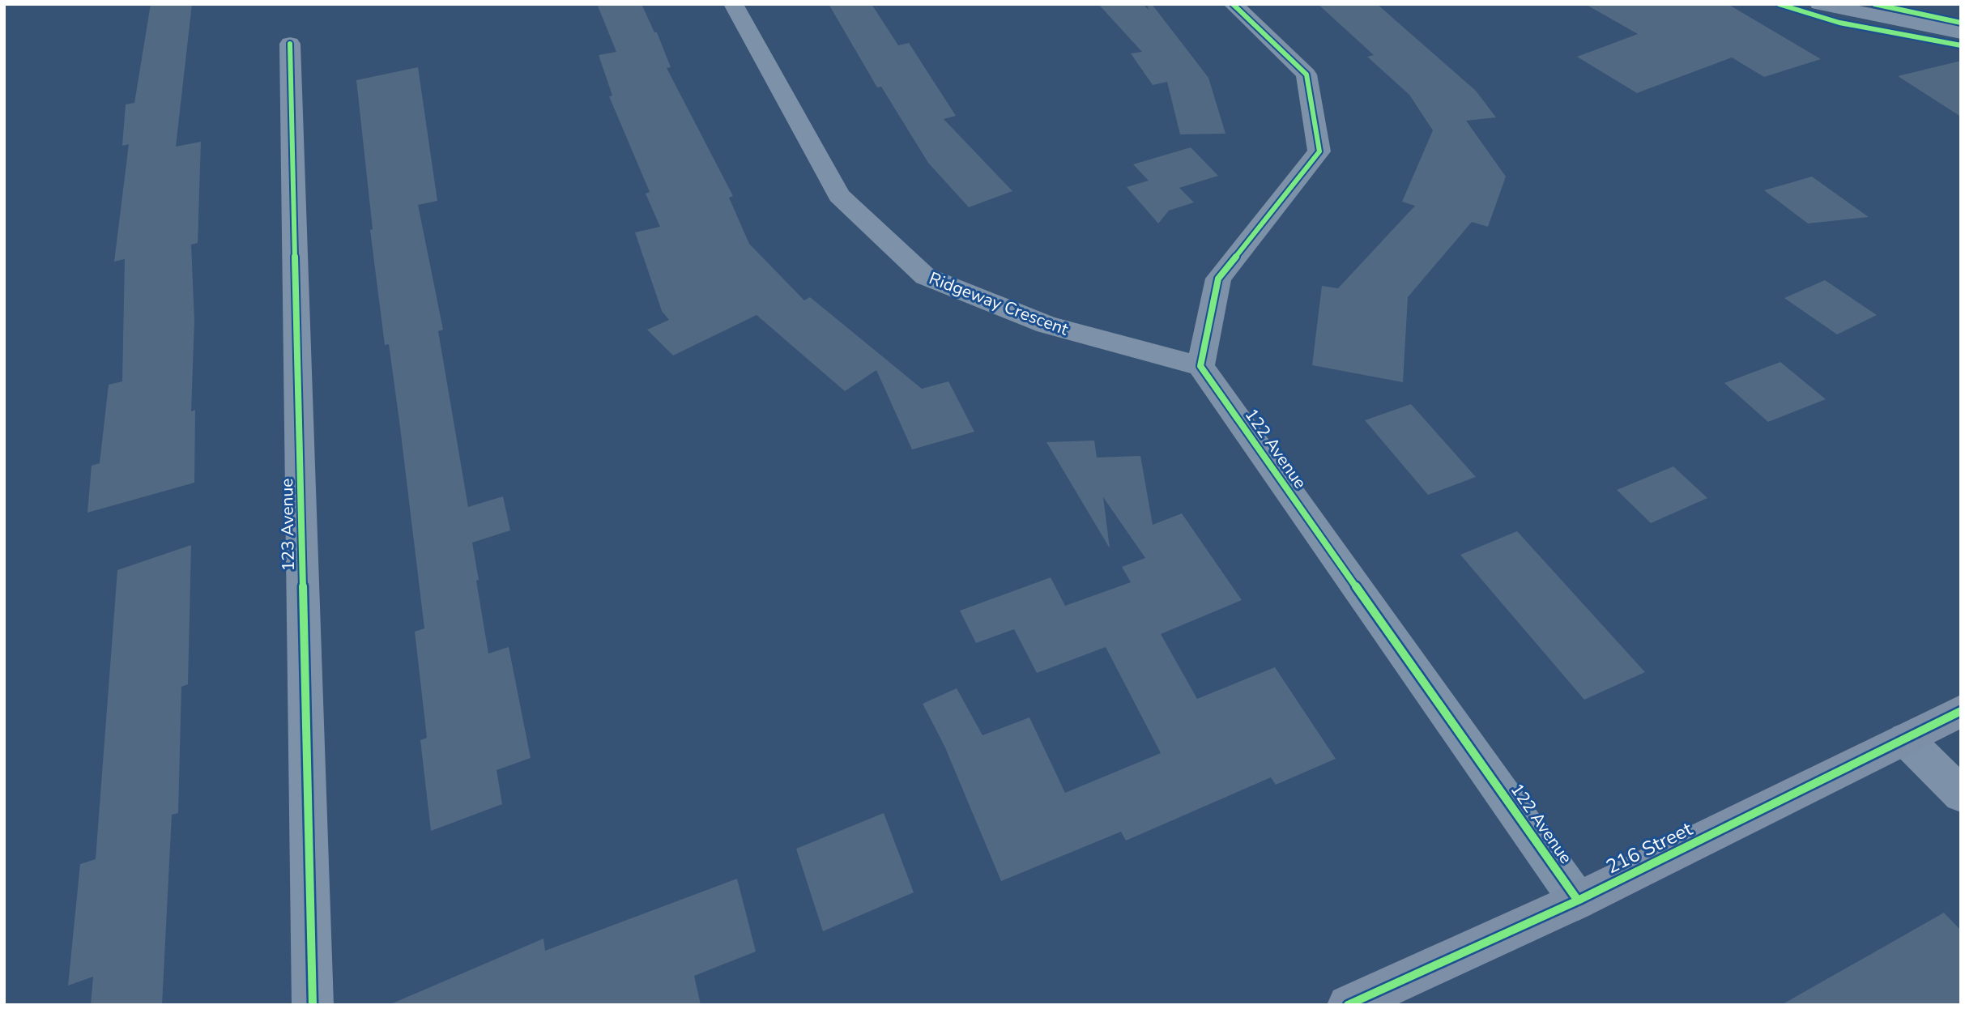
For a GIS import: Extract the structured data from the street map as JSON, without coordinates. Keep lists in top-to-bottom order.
{
  "streets": {
    "main road": ["216 Street"],
    "street": ["Ridgeway Crescent", "122 Avenue", "123 Avenue"]
  },
  "crossings": [
    ["Ridgeway Crescent", "122 Avenue"],
    ["122 Avenue", "216 Street"]
  ]
}
